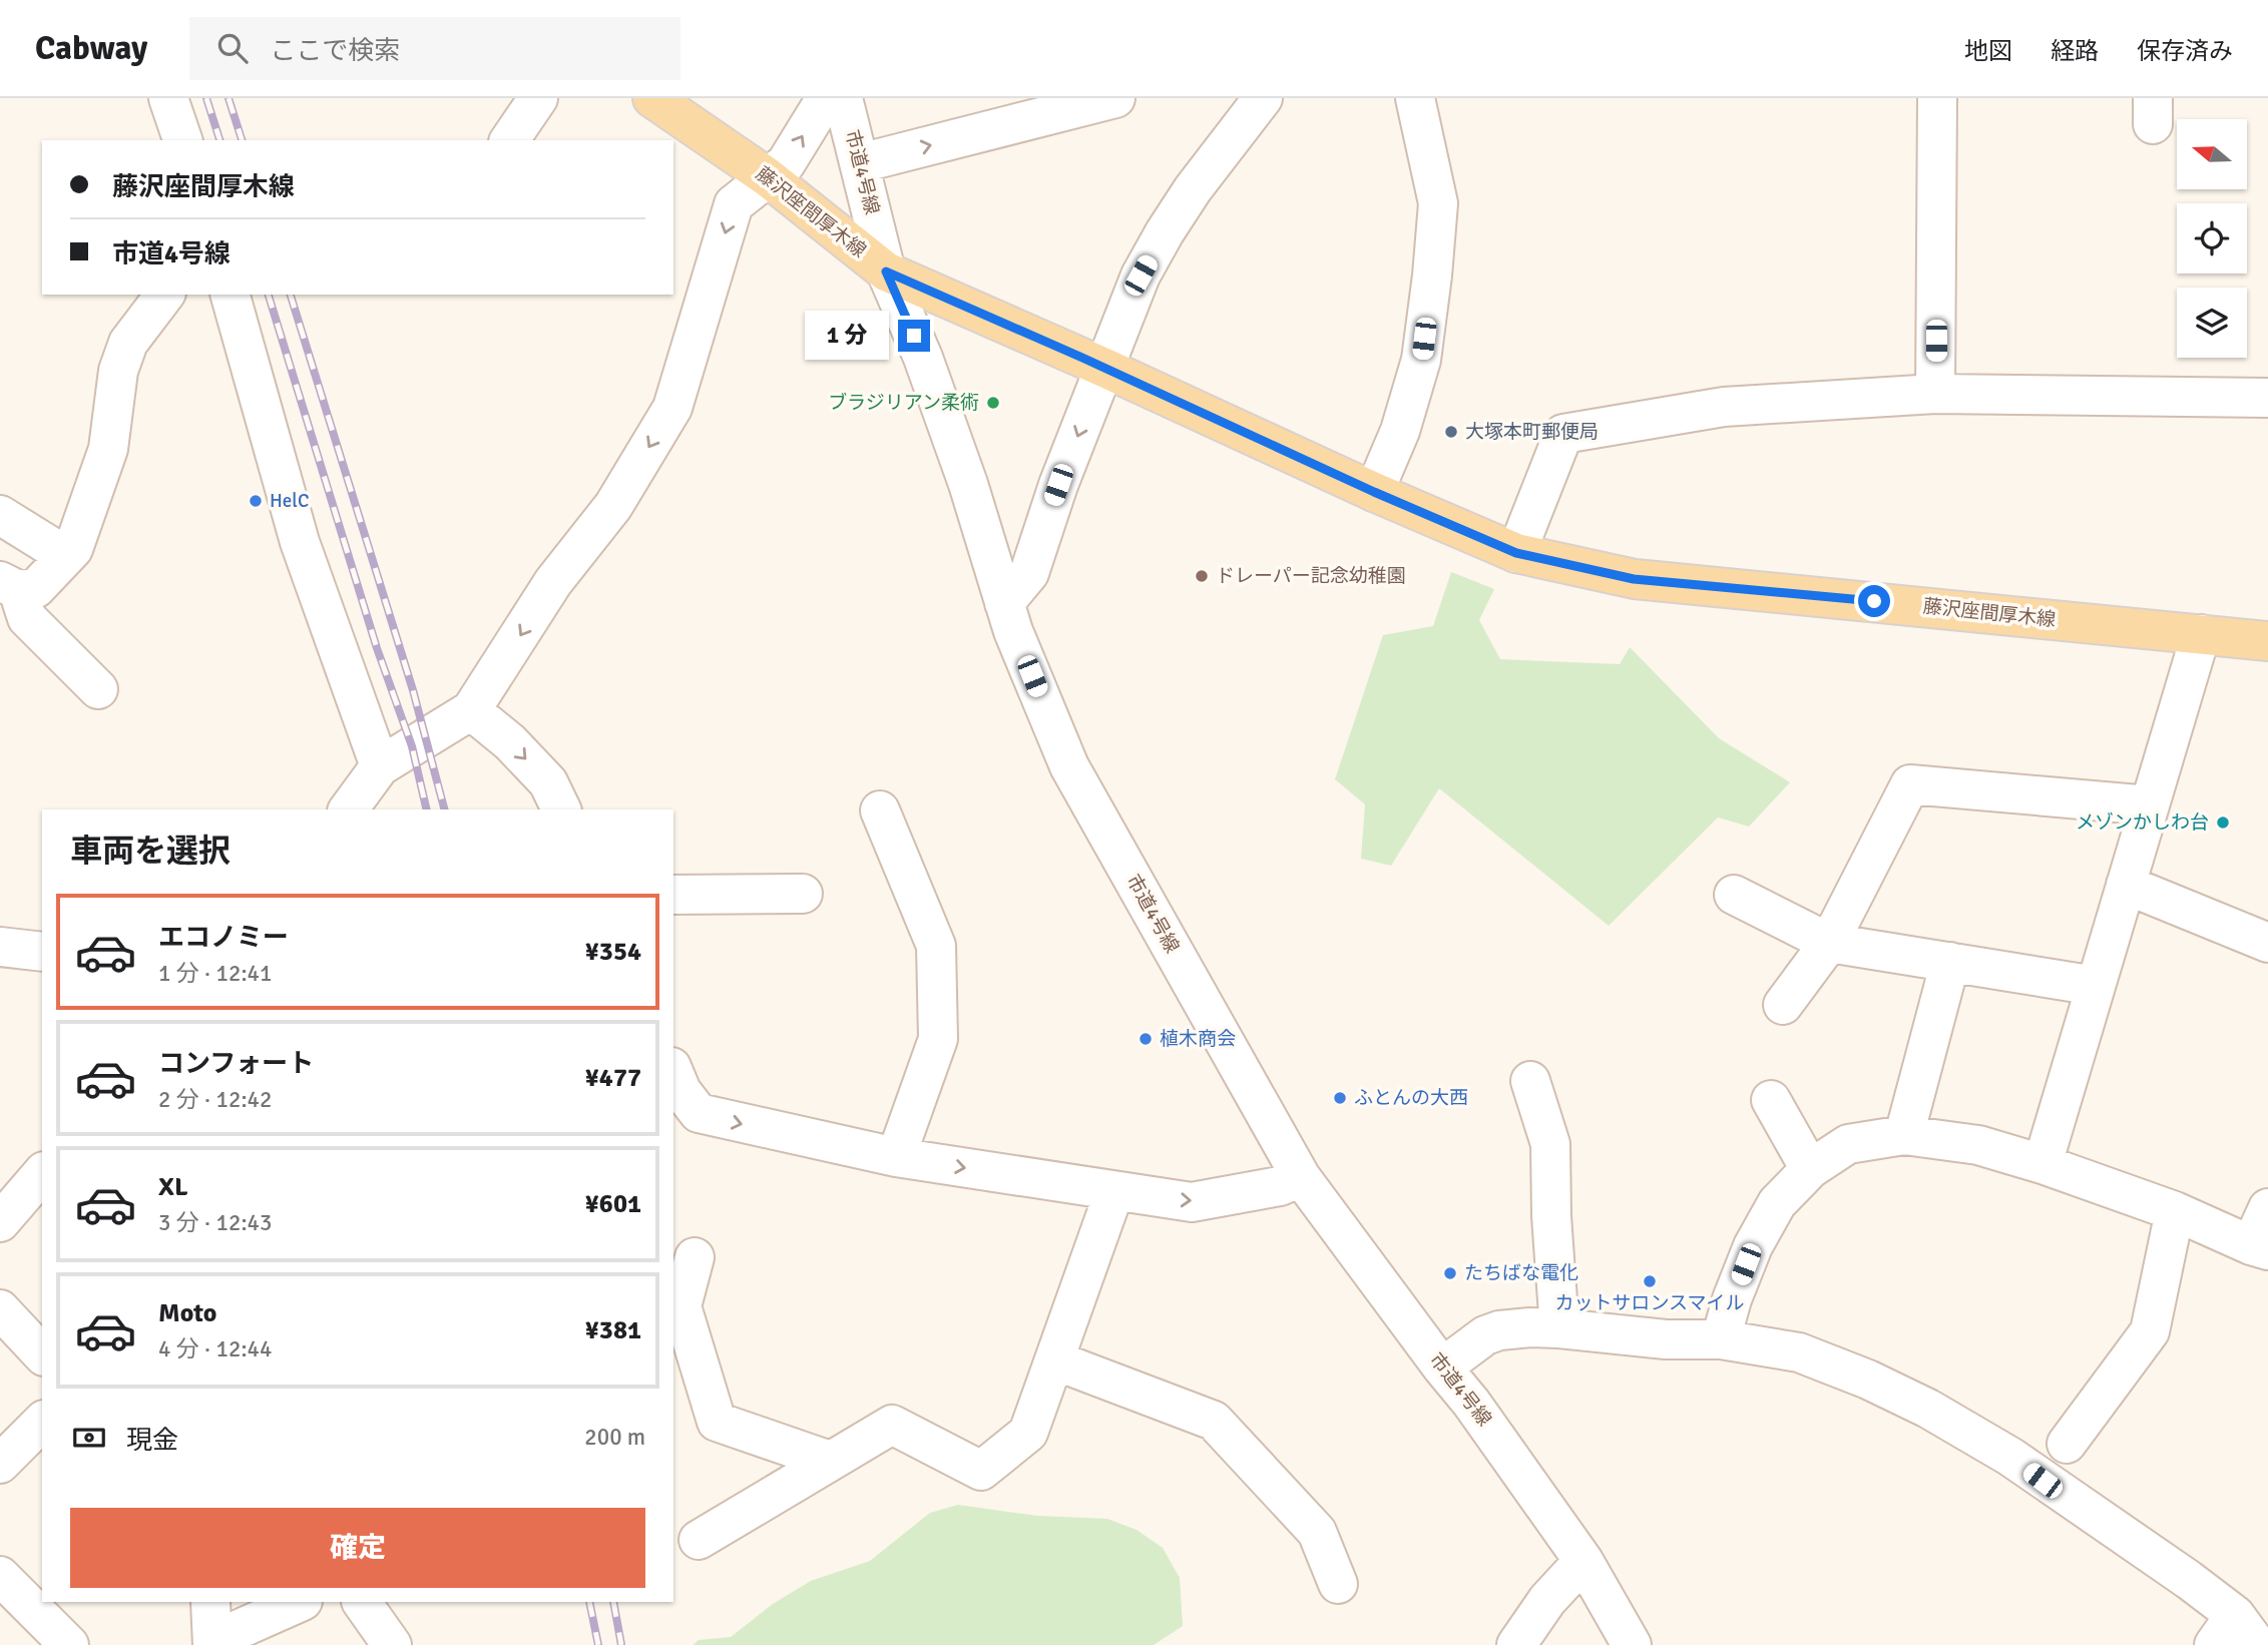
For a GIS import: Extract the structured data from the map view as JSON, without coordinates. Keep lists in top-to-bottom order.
{
  "streets": {
    "main road": ["藤沢座間厚木線"],
    "street": ["市道4号線"]
  },
  "crossings": [
    ["市道4号線", "藤沢座間厚木線"]
  ],
  "places": [
    "ブラジリアン柔術",
    "大塚本町郵便局",
    "HelC",
    "ドレーパー記念幼稚園",
    "メゾンかしわ台",
    "植木商会",
    "ふとんの大西",
    "たちばな電化",
    "カットサロンスマイル"
  ],
  "north": "left",
  "page": {
    "header": "Cabway",
    "search": "ここで検索",
    "nav": ["地図", "経路", "保存済み"],
    "banner": ["藤沢座間厚木線", "市道4号線"],
    "bubble": "1 分",
    "heading": "車両を選択",
    "list": [
      {
        "name": "エコノミー",
        "note": "1 分 · 12:41",
        "value": "¥354"
      },
      {
        "name": "コンフォート",
        "note": "2 分 · 12:42",
        "value": "¥477"
      },
      {
        "name": "XL",
        "note": "3 分 · 12:43",
        "value": "¥601"
      },
      {
        "name": "Moto",
        "note": "4 分 · 12:44",
        "value": "¥381"
      }
    ],
    "pay": ["現金", "200 m"],
    "buttons": "確定"
  }
}
